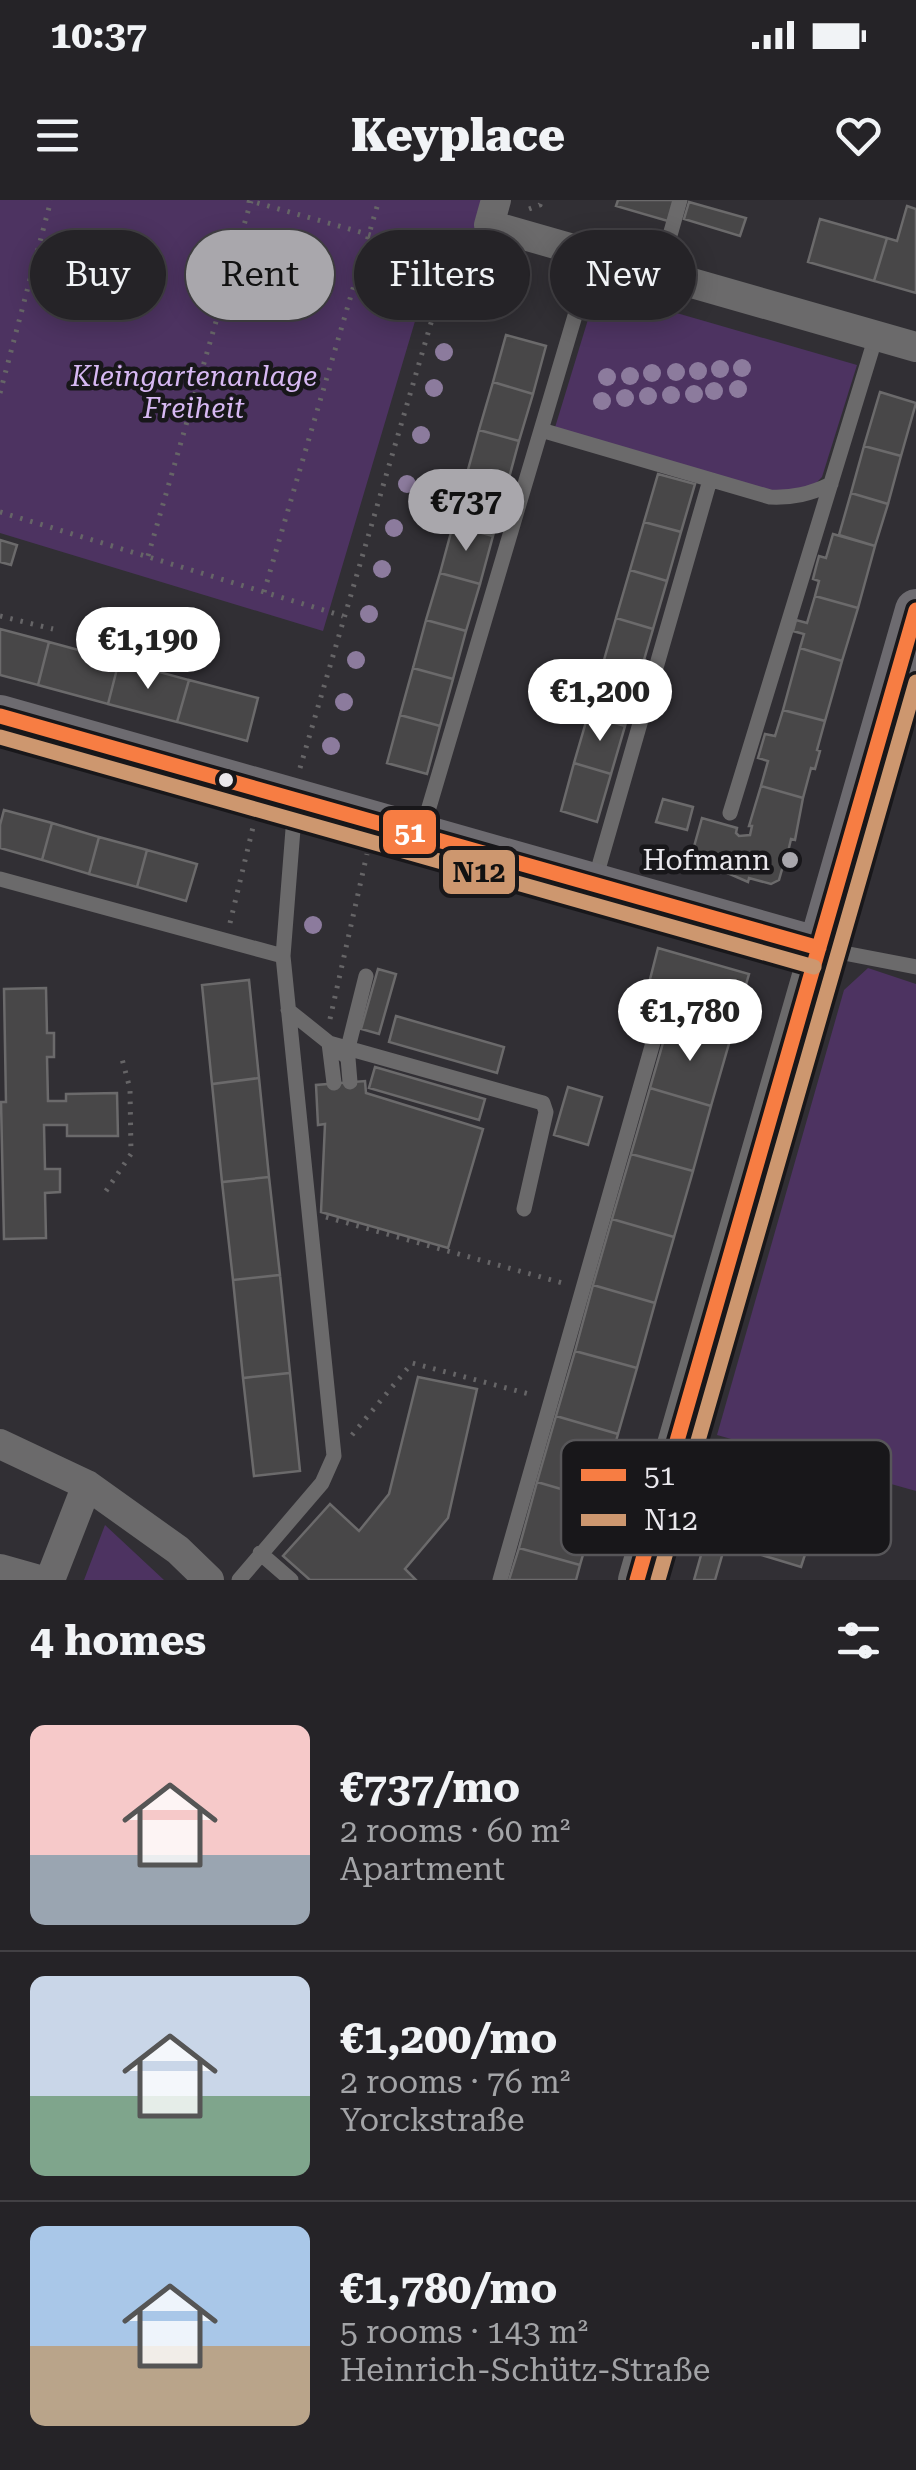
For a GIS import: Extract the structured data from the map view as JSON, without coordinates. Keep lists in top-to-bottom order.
{
  "parks": ["Kleingartenanlage Freiheit"],
  "places": ["Hofmann"],
  "lines": ["transit line 51", "transit line N12"],
  "legend": ["51", "N12"],
  "page": {
    "status": "10:37",
    "header": "Keyplace",
    "chip": [
      "Buy",
      "Rent",
      "Filters",
      "New"
    ],
    "price": [
      "€737",
      "€1,190",
      "€1,200",
      "€1,780"
    ],
    "heading": "4 homes",
    "list": [
      {
        "name": "€737/mo",
        "note": "2 rooms · 60 m² · Apartment"
      },
      {
        "name": "€1,200/mo",
        "note": "2 rooms · 76 m² · Yorckstraße"
      },
      {
        "name": "€1,780/mo",
        "note": "5 rooms · 143 m² · Heinrich-Schütz-Straße"
      }
    ]
  }
}
